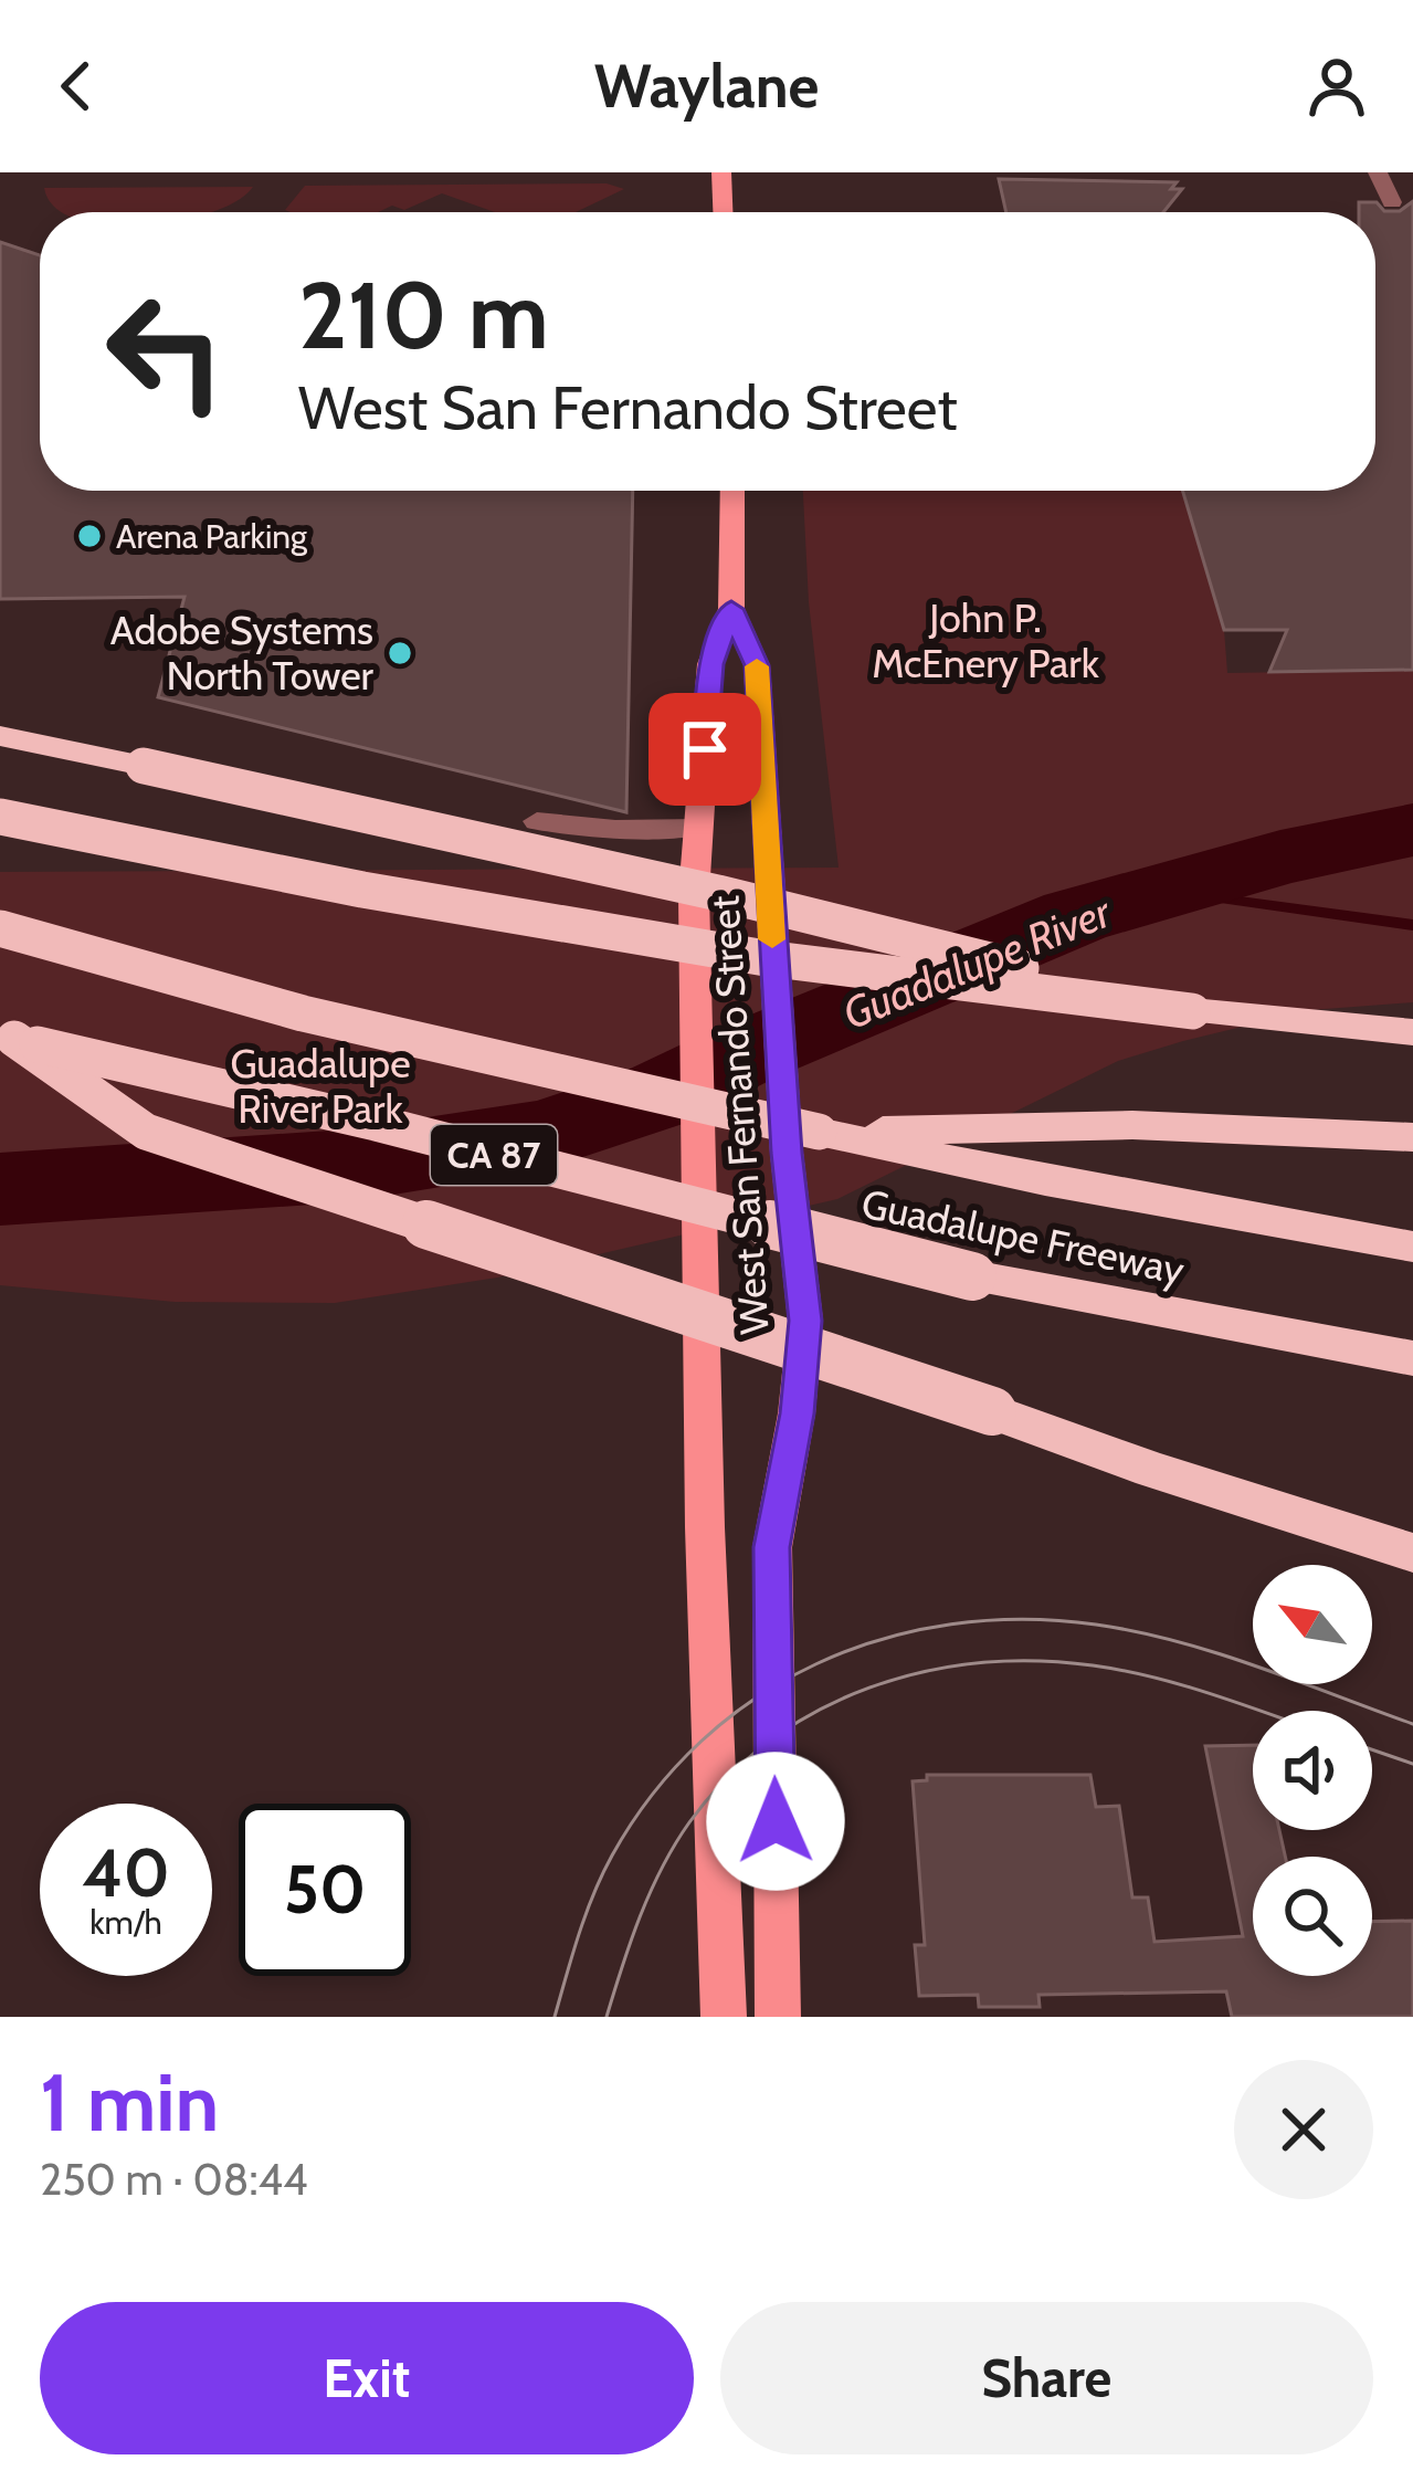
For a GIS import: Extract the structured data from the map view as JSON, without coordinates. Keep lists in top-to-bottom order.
{
  "streets": {
    "highway": ["CA 87", "Guadalupe Freeway"],
    "main road": ["West San Fernando Street"]
  },
  "crossings": [
    ["West San Fernando Street", "Guadalupe Freeway"]
  ],
  "water": ["Guadalupe River"],
  "parks": ["John P. McEnery Park", "Guadalupe River Park"],
  "places": ["Arena Parking", "Adobe Systems North Tower"],
  "north": "top left",
  "page": {
    "header": "Waylane",
    "turn": ["210 m", "West San Fernando Street"],
    "speed": "40 km/h",
    "limit": "50",
    "heading": ["1 min", "250 m · 08:44"],
    "buttons": ["Exit", "Share"]
  }
}
